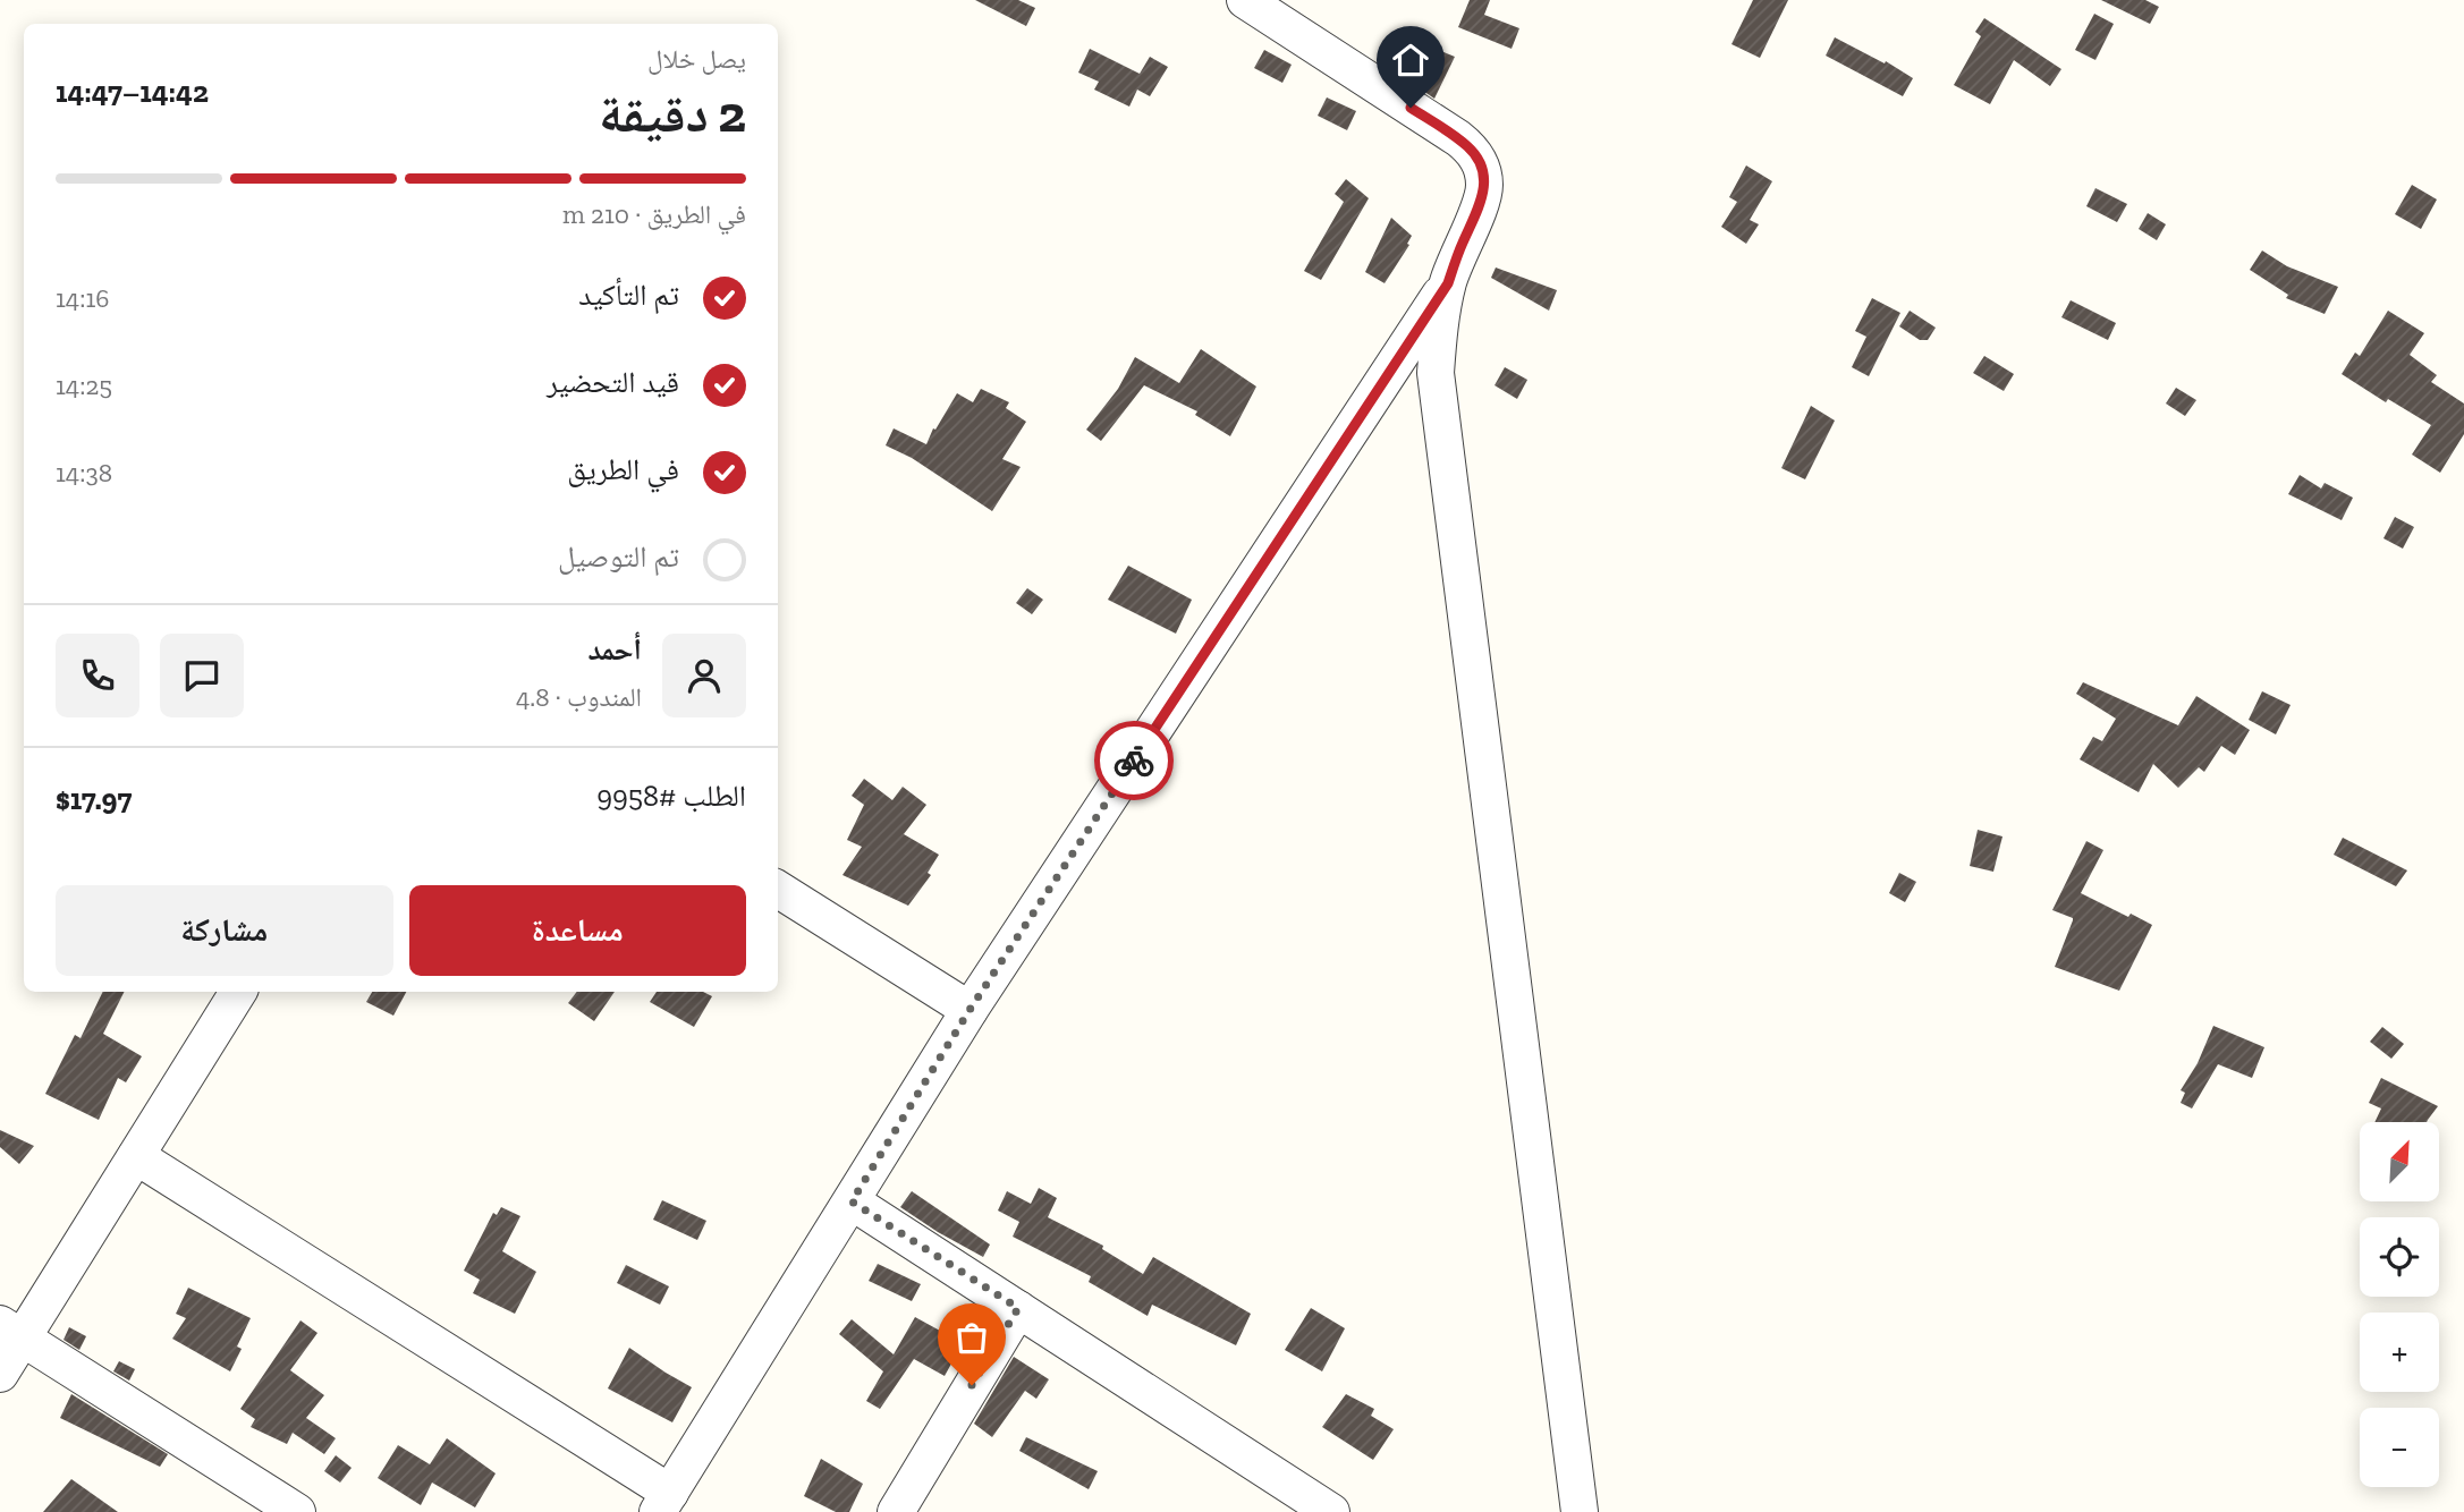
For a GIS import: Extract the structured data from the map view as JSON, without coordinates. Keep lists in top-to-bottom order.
{
  "north": "top right",
  "page": {
    "heading": ["2 دقيقة", "يصل خلال", "14:42–14:47"],
    "panel": [
      "أحمد",
      "المندوب · 4.8",
      "الطلب #9958",
      "$17.97"
    ],
    "bar": "في الطريق · 210 m",
    "list": [
      ["تم التأكيد", "14:16"],
      ["قيد التحضير", "14:25"],
      ["في الطريق", "14:38"],
      "تم التوصيل"
    ],
    "buttons": ["مساعدة", "مشاركة"],
    "map_buttons": ["+", "−"]
  }
}
